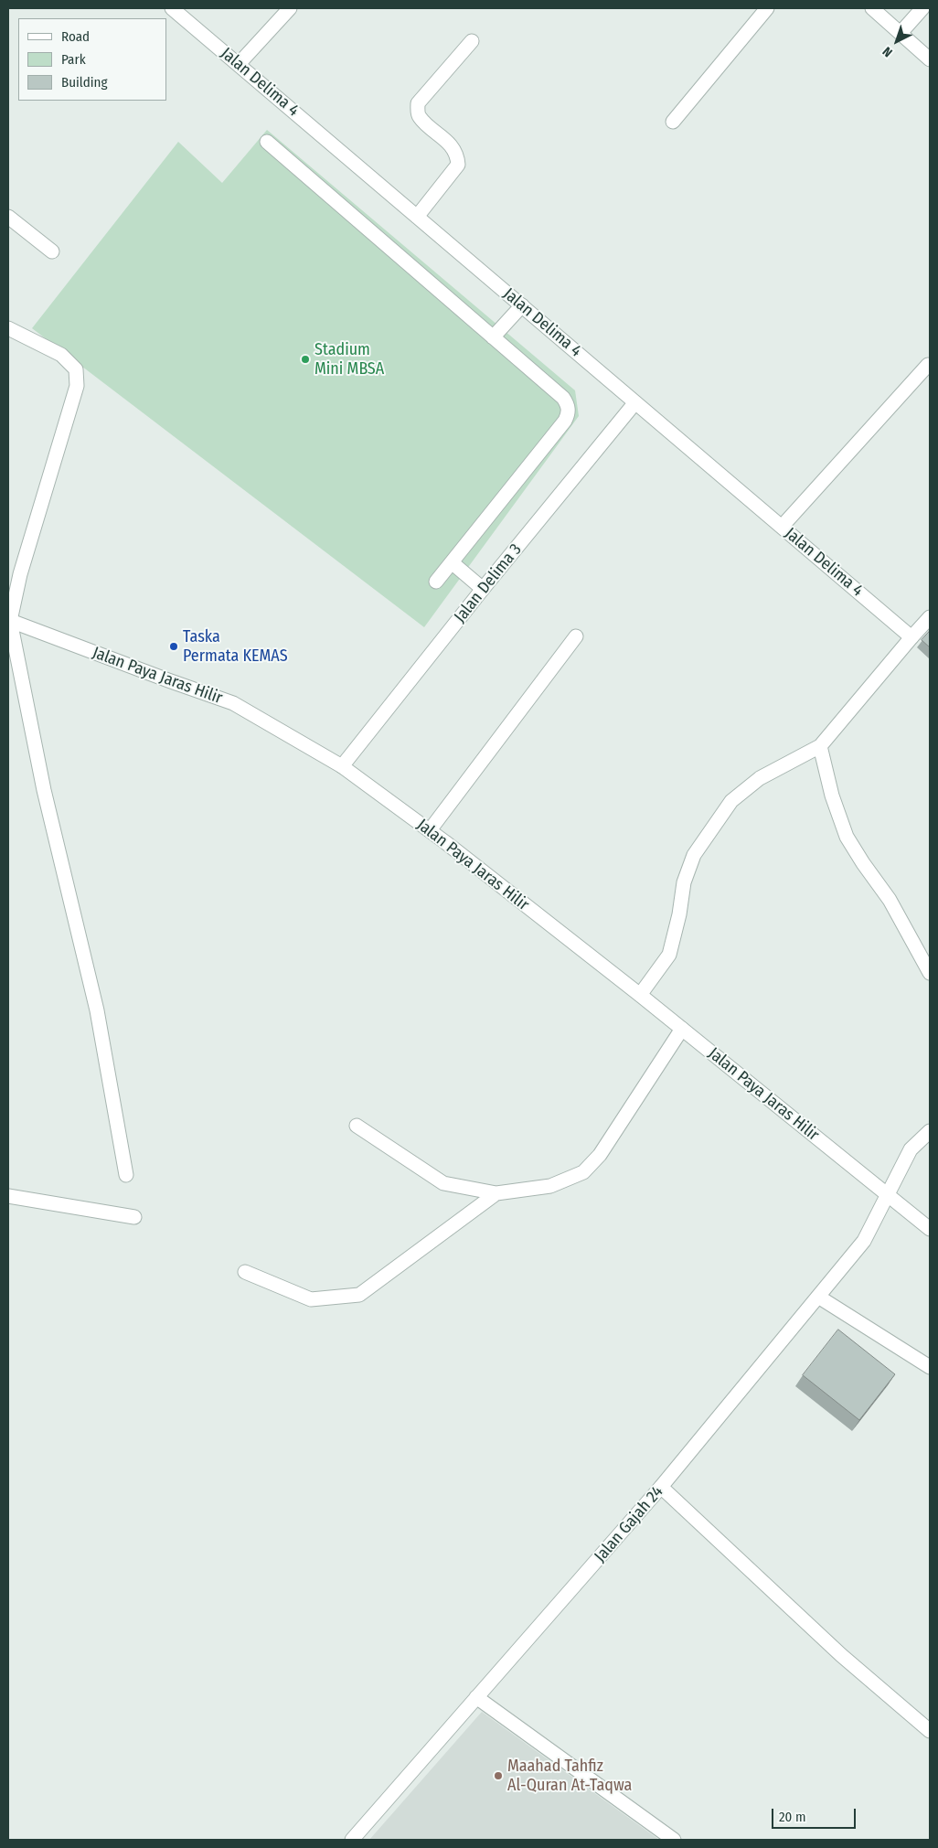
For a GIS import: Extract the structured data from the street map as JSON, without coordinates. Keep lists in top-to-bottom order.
{
  "streets": {
    "street": [
      "Jalan Delima 4",
      "Jalan Delima 3",
      "Jalan Paya Jaras Hilir",
      "Jalan Gajah 24"
    ]
  },
  "crossings": [
    ["Jalan Delima 4", "Jalan Delima 3"],
    ["Jalan Delima 3", "Jalan Paya Jaras Hilir"],
    ["Jalan Paya Jaras Hilir", "Jalan Gajah 24"]
  ],
  "places": ["Stadium Mini MBSA", "Taska Permata KEMAS", "Maahad Tahfiz Al-Quran At-Taqwa"],
  "legend": ["Road", "Park", "Building"],
  "scale_bar": "20 m",
  "north": "bottom left"
}
